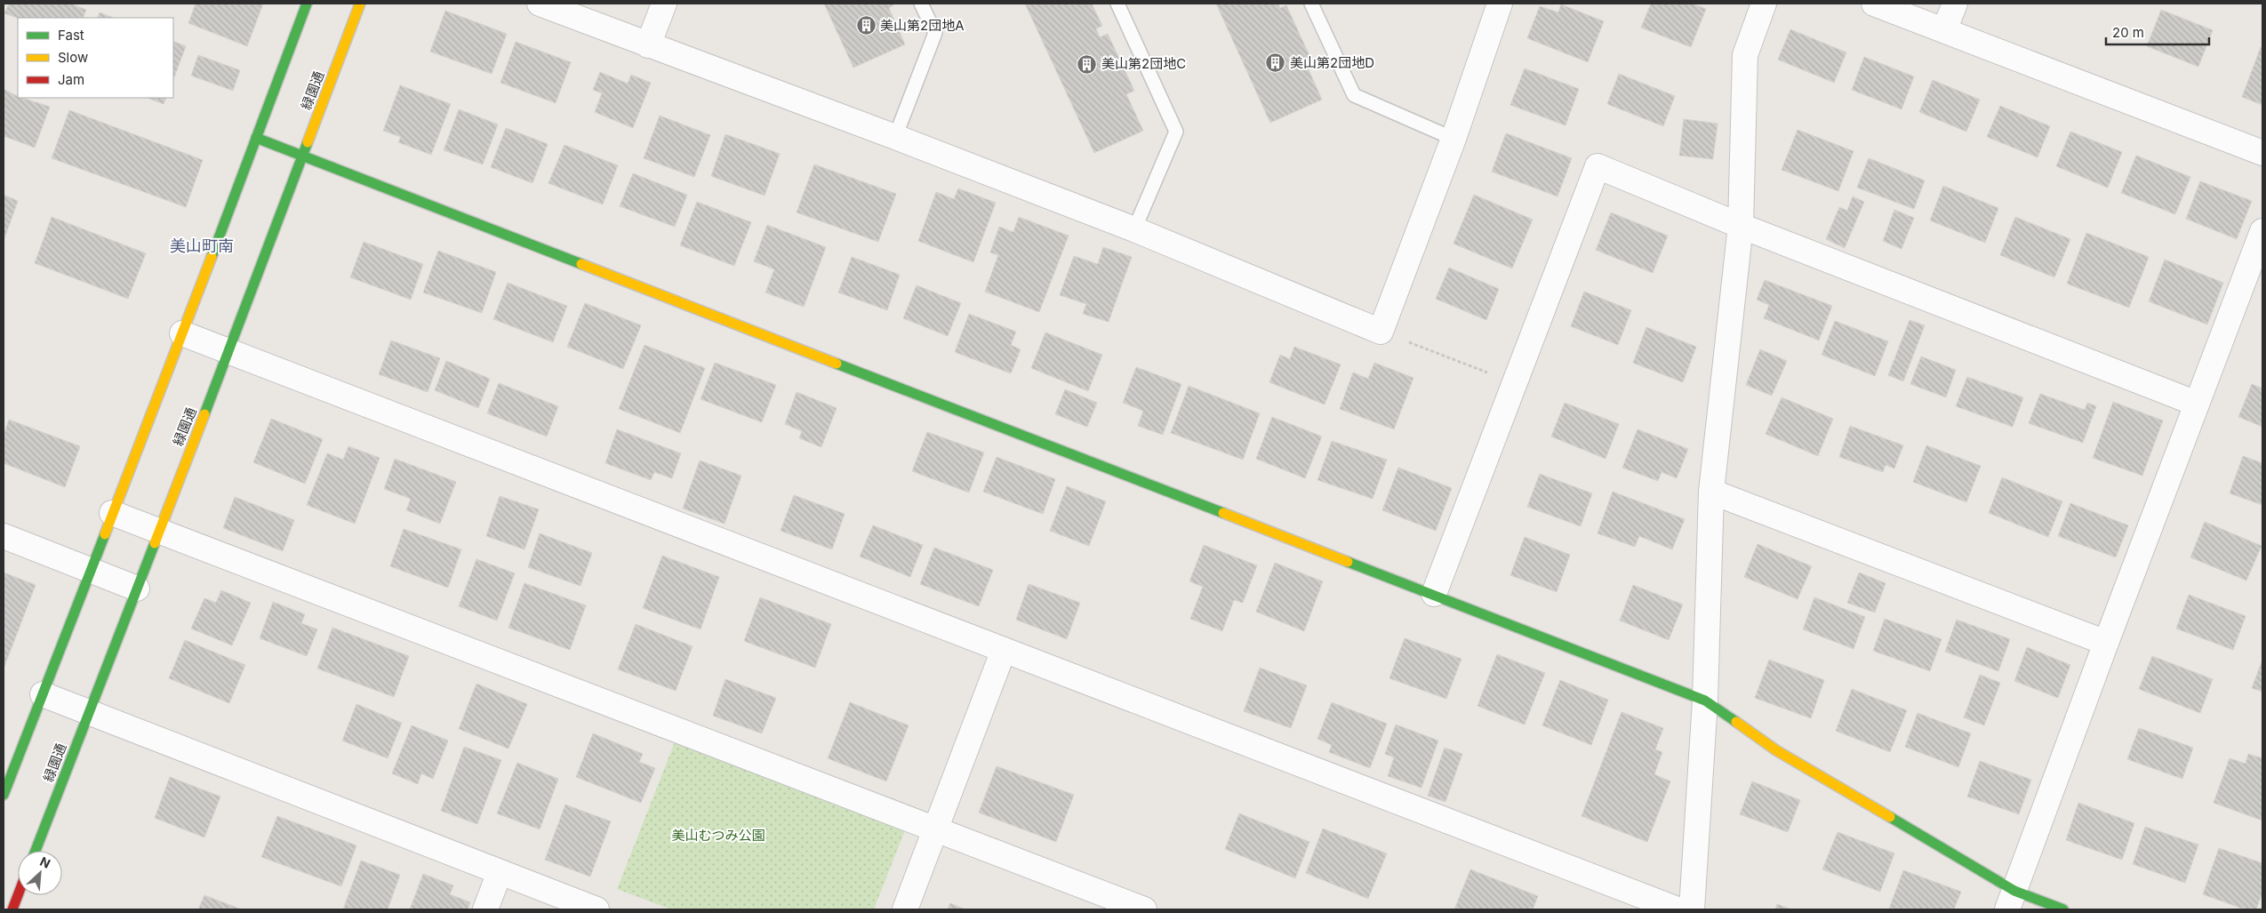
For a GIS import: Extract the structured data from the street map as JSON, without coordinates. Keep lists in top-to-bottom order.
{
  "streets": {
    "street": ["緑園通"]
  },
  "districts": ["美山町南"],
  "parks": ["美山むつみ公園"],
  "places": {
    "building": ["美山第2団地A", "美山第2団地D", "美山第2団地C"]
  },
  "legend": ["Fast", "Slow", "Jam"],
  "scale_bar": "20 m",
  "north": "top right"
}
